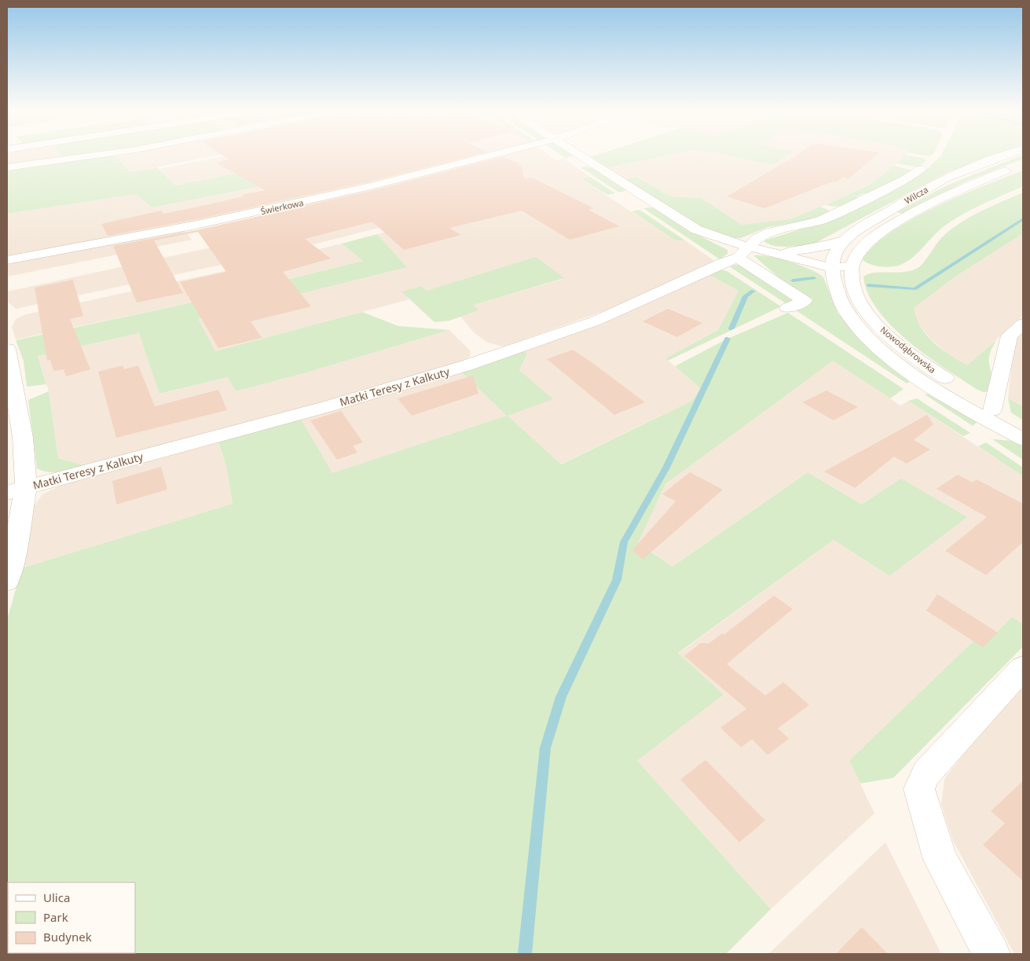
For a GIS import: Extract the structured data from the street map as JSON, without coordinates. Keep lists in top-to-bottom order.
{
  "streets": {
    "street": [
      "Wilcza",
      "Świerkowa",
      "Nowodąbrowska",
      "Matki Teresy z Kalkuty"
    ]
  },
  "crossings": [
    ["Wilcza", "Nowodąbrowska"]
  ],
  "legend": ["Ulica", "Park", "Budynek"]
}
